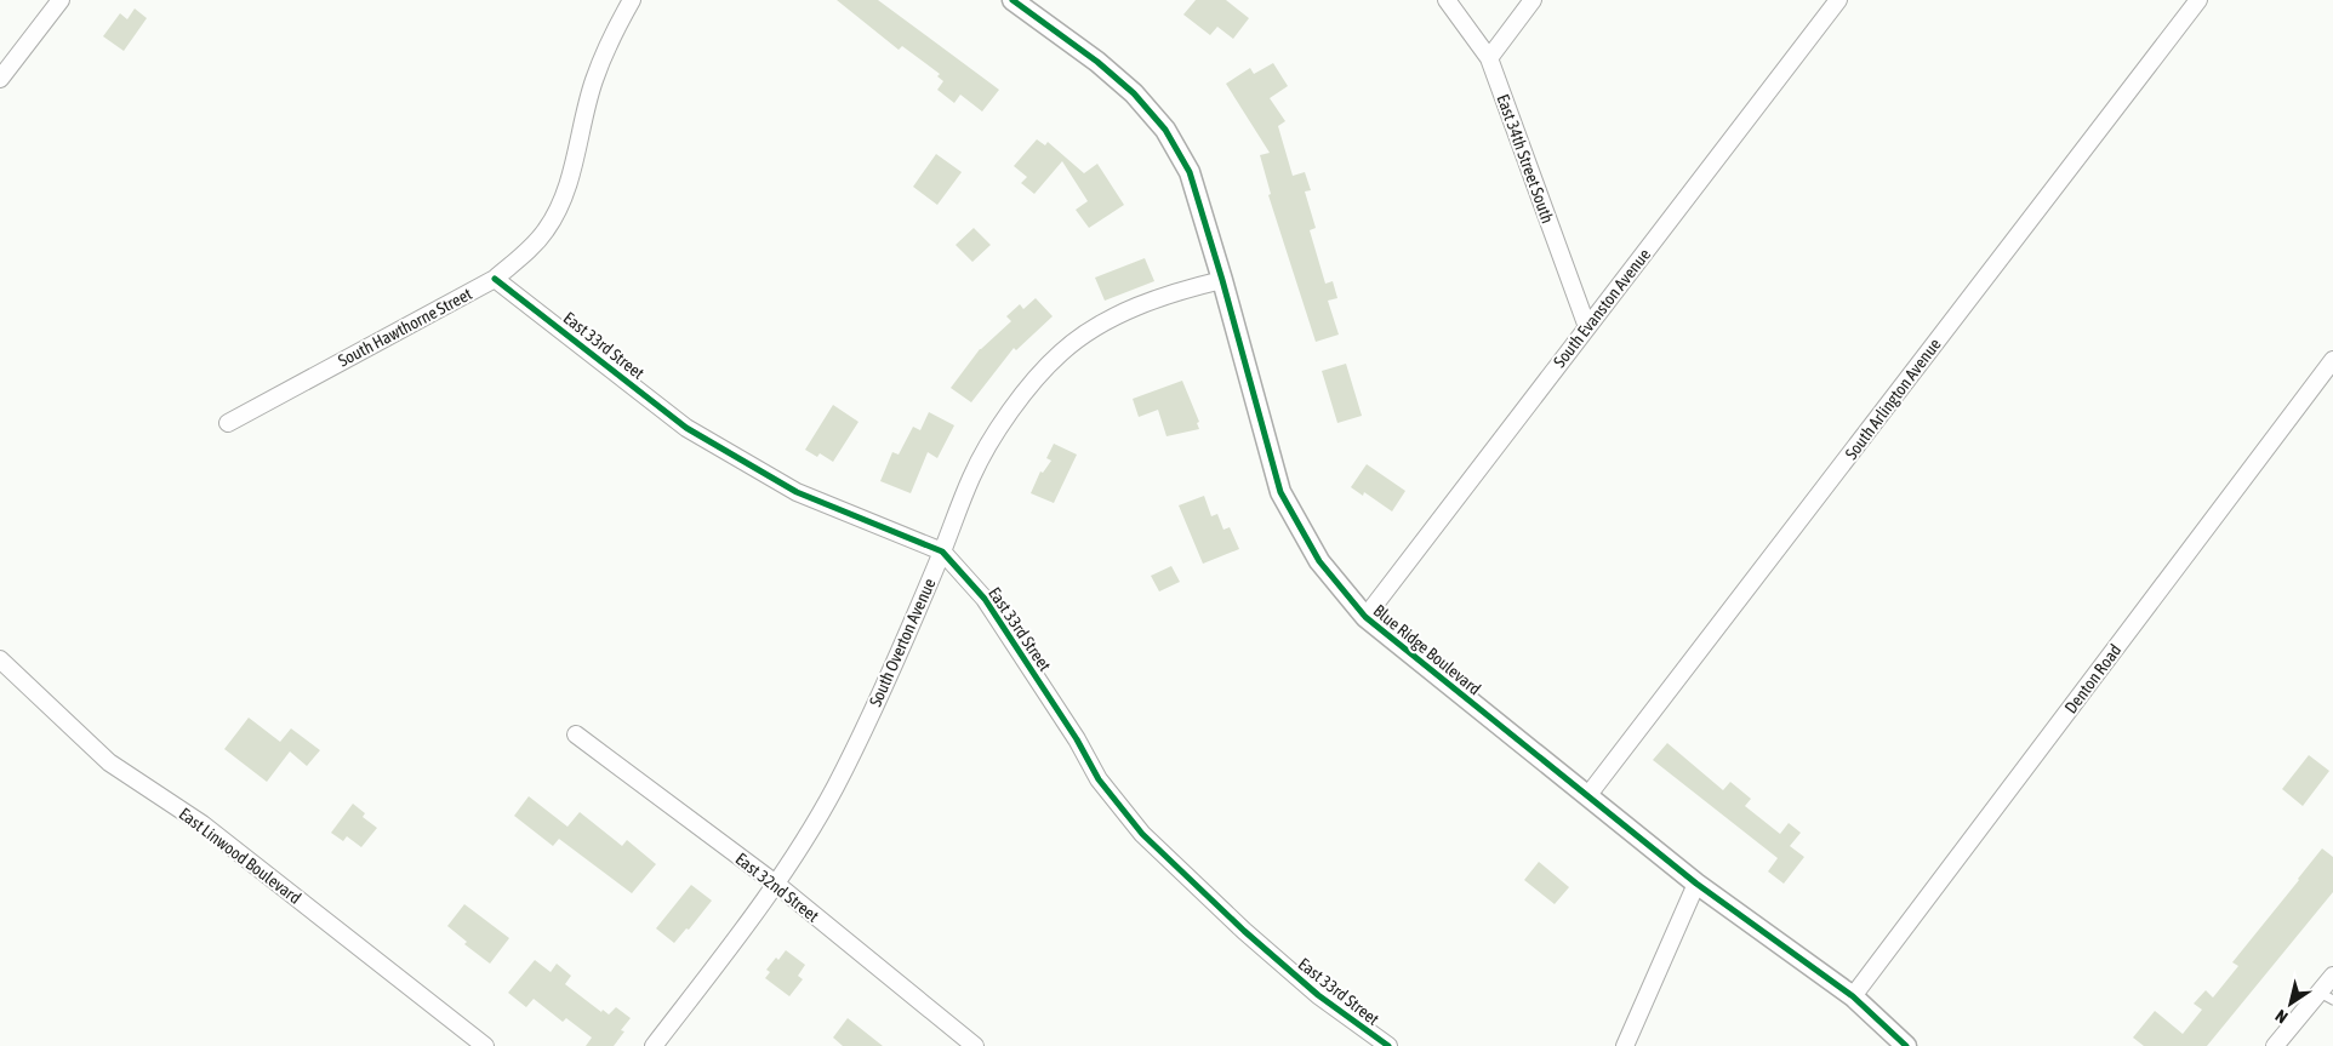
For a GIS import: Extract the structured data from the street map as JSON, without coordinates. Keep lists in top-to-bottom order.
{
  "streets": {
    "street": [
      "East 34th Street South",
      "South Evanston Avenue",
      "South Hawthorne Street",
      "East 33rd Street",
      "South Arlington Avenue",
      "South Overton Avenue",
      "Blue Ridge Boulevard",
      "Denton Road",
      "East Linwood Boulevard",
      "East 32nd Street"
    ]
  },
  "crossings": [
    ["East 34th Street South", "South Evanston Avenue"],
    ["South Evanston Avenue", "Blue Ridge Boulevard"],
    ["South Hawthorne Street", "East 33rd Street"],
    ["East 33rd Street", "South Overton Avenue"],
    ["South Arlington Avenue", "Blue Ridge Boulevard"],
    ["South Overton Avenue", "Blue Ridge Boulevard"],
    ["South Overton Avenue", "East 32nd Street"],
    ["Blue Ridge Boulevard", "Denton Road"]
  ],
  "north": "bottom left"
}
